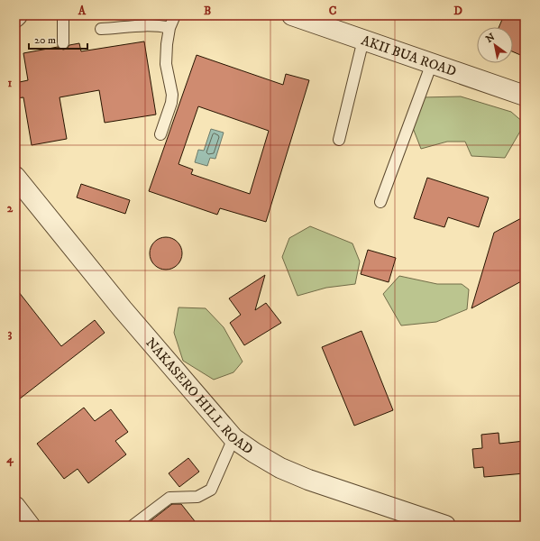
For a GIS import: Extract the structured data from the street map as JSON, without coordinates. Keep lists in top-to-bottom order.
{
  "streets": {
    "street": ["AKII BUA ROAD", "NAKASERO HILL ROAD"]
  },
  "scale_bar": "20 m",
  "north": "top left",
  "grid": {
    "columns": [
      "A",
      "B",
      "C",
      "D"
    ],
    "rows": [
      "1",
      "2",
      "3",
      "4"
    ]
  }
}
